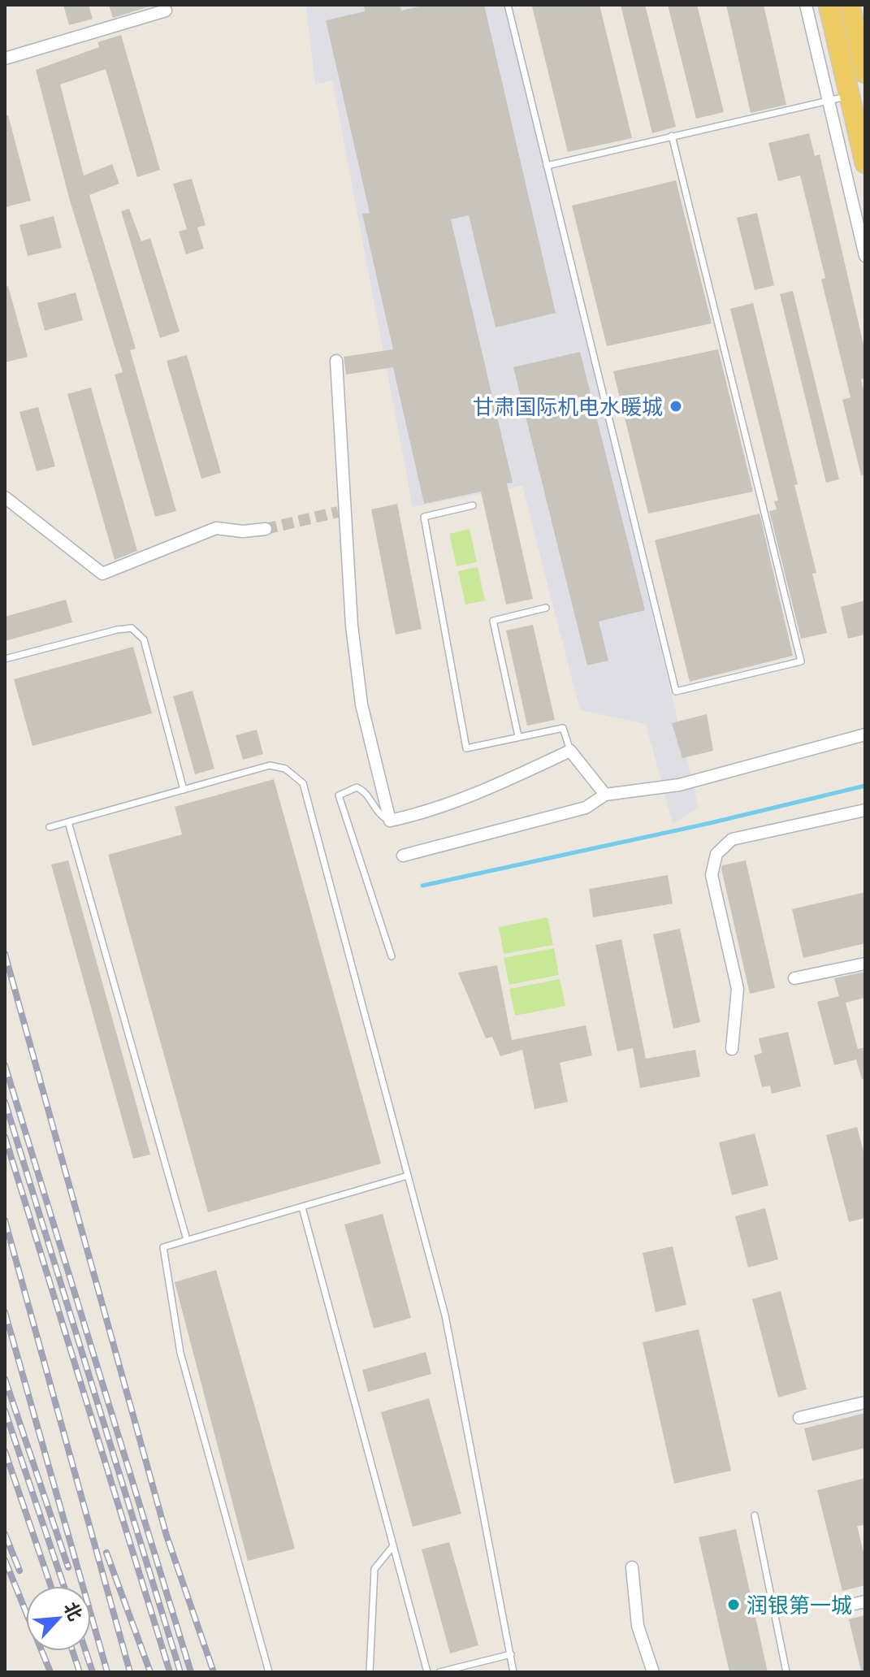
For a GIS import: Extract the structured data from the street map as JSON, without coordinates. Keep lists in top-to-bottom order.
{
  "places": ["甘肃国际机电水暖城", "润银第一城"],
  "north": "top right"
}
